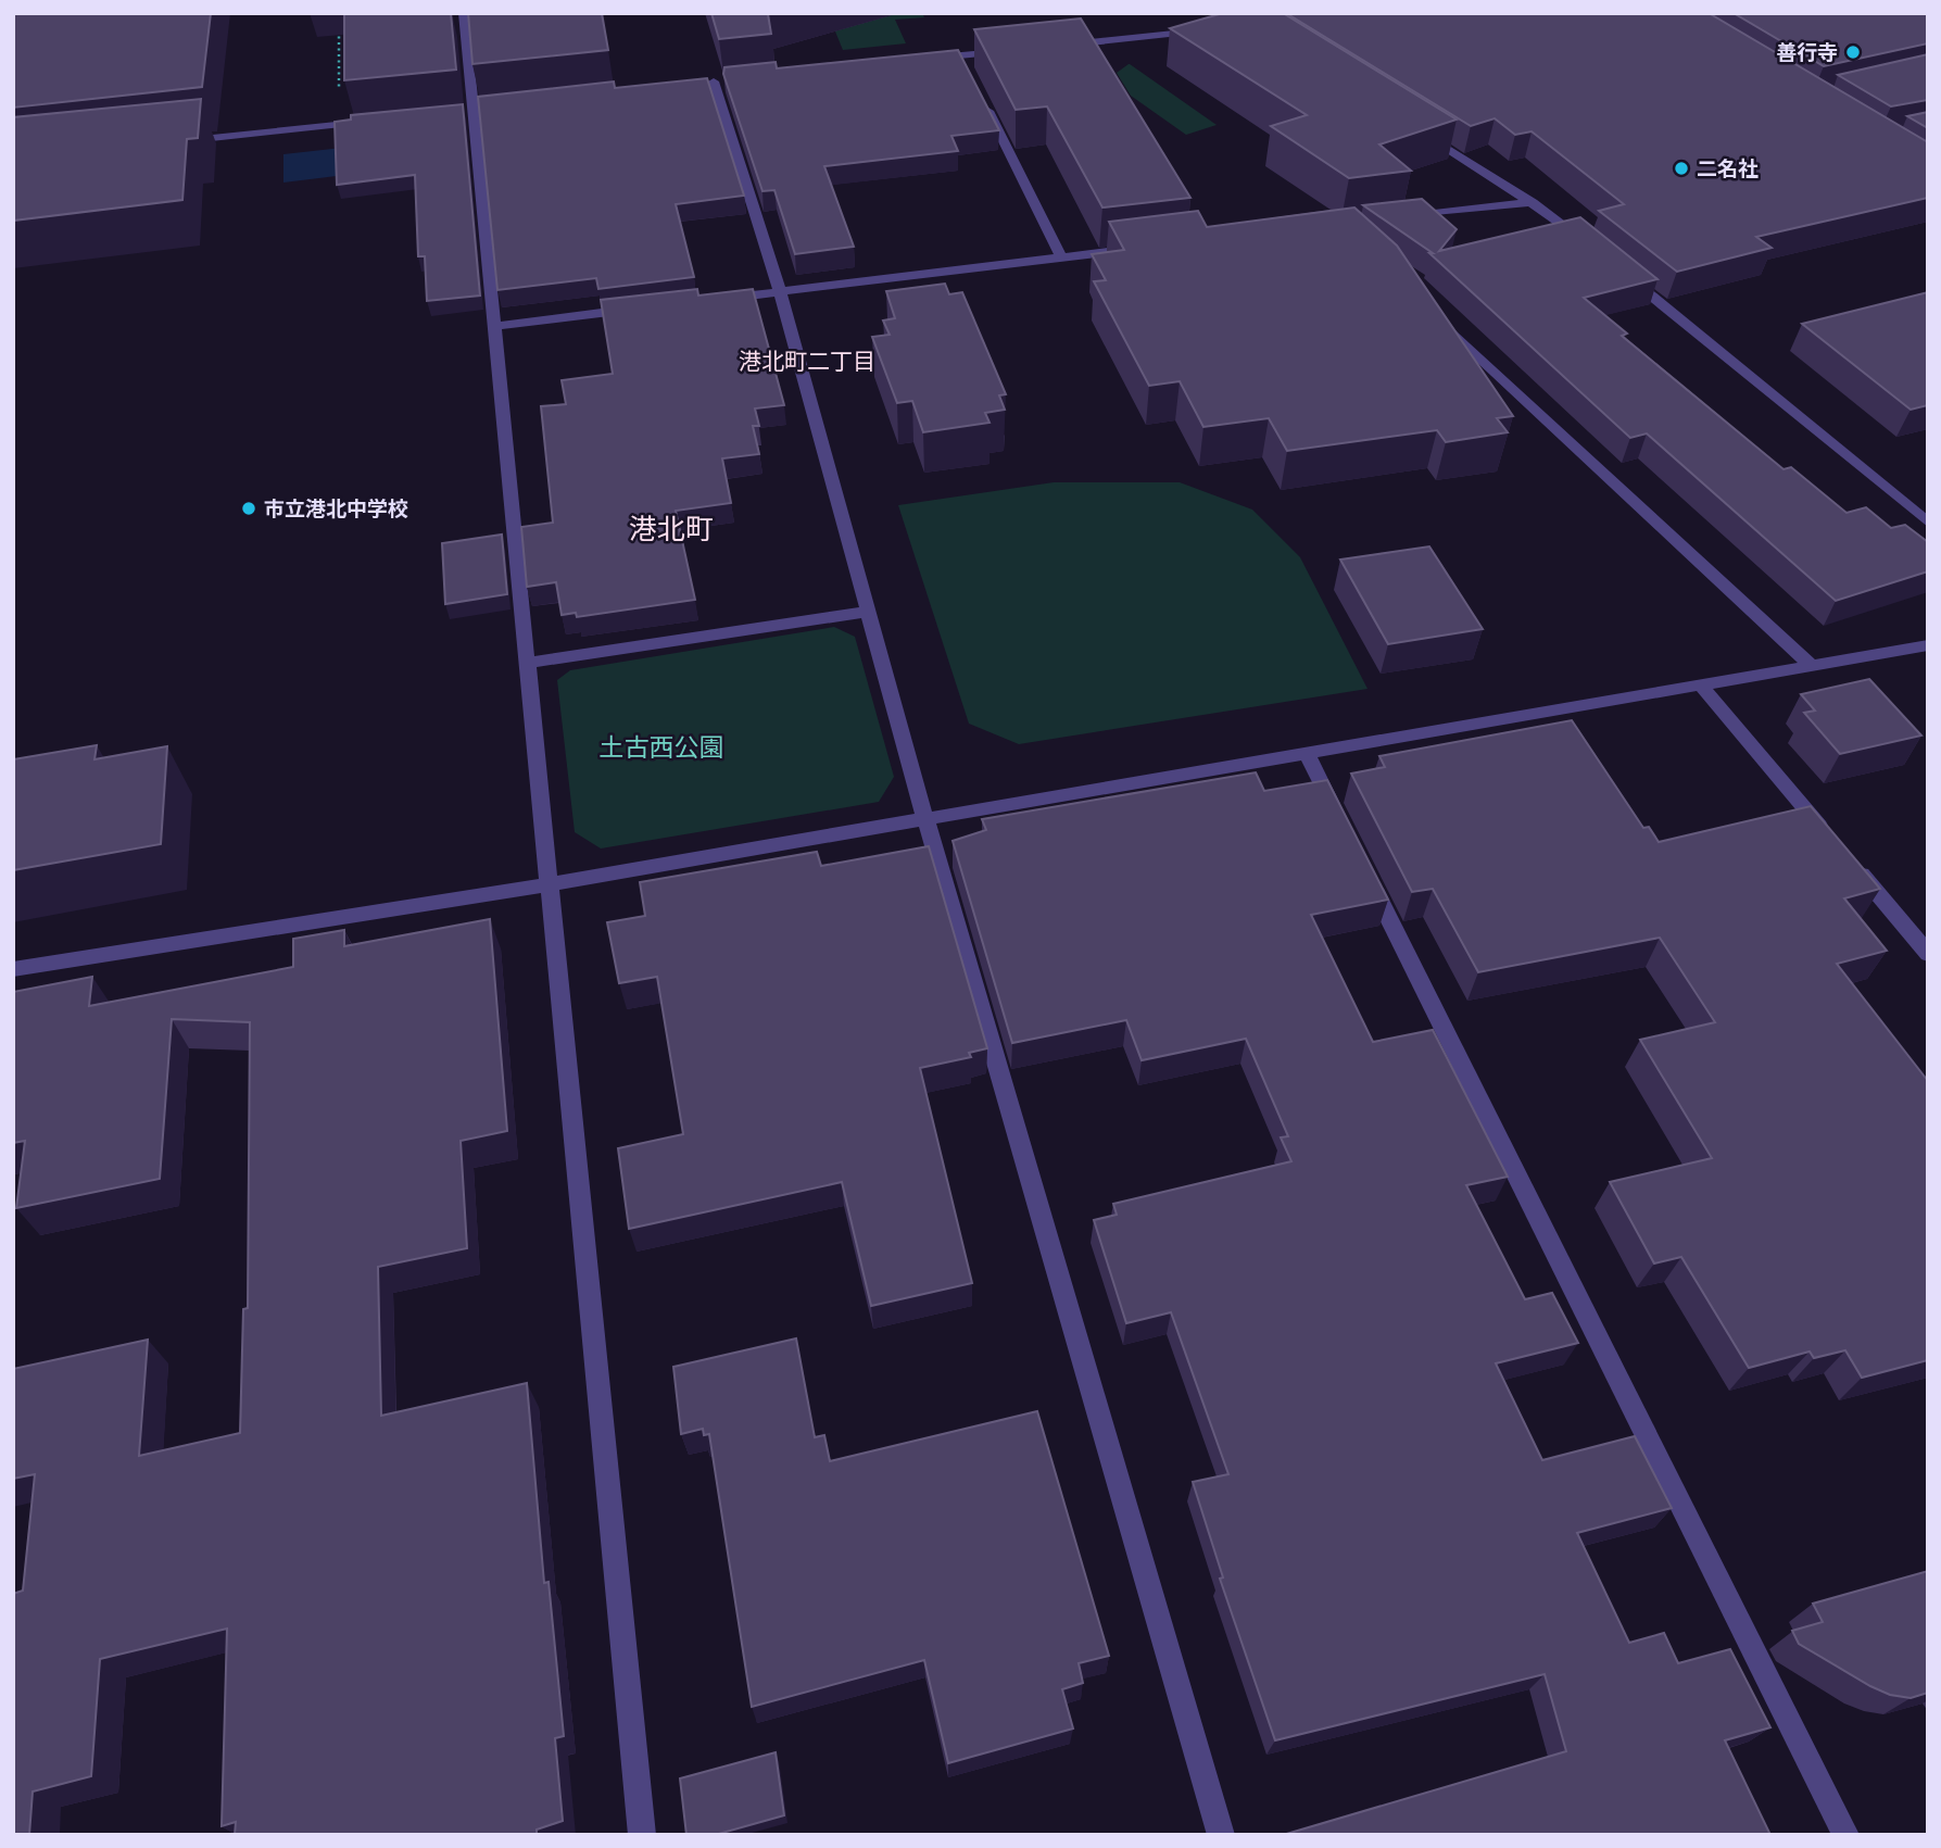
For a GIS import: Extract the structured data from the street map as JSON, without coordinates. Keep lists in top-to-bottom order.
{
  "districts": ["港北町二丁目", "港北町"],
  "parks": ["土古西公園"],
  "places": ["善行寺", "二名社", "市立港北中学校"]
}
